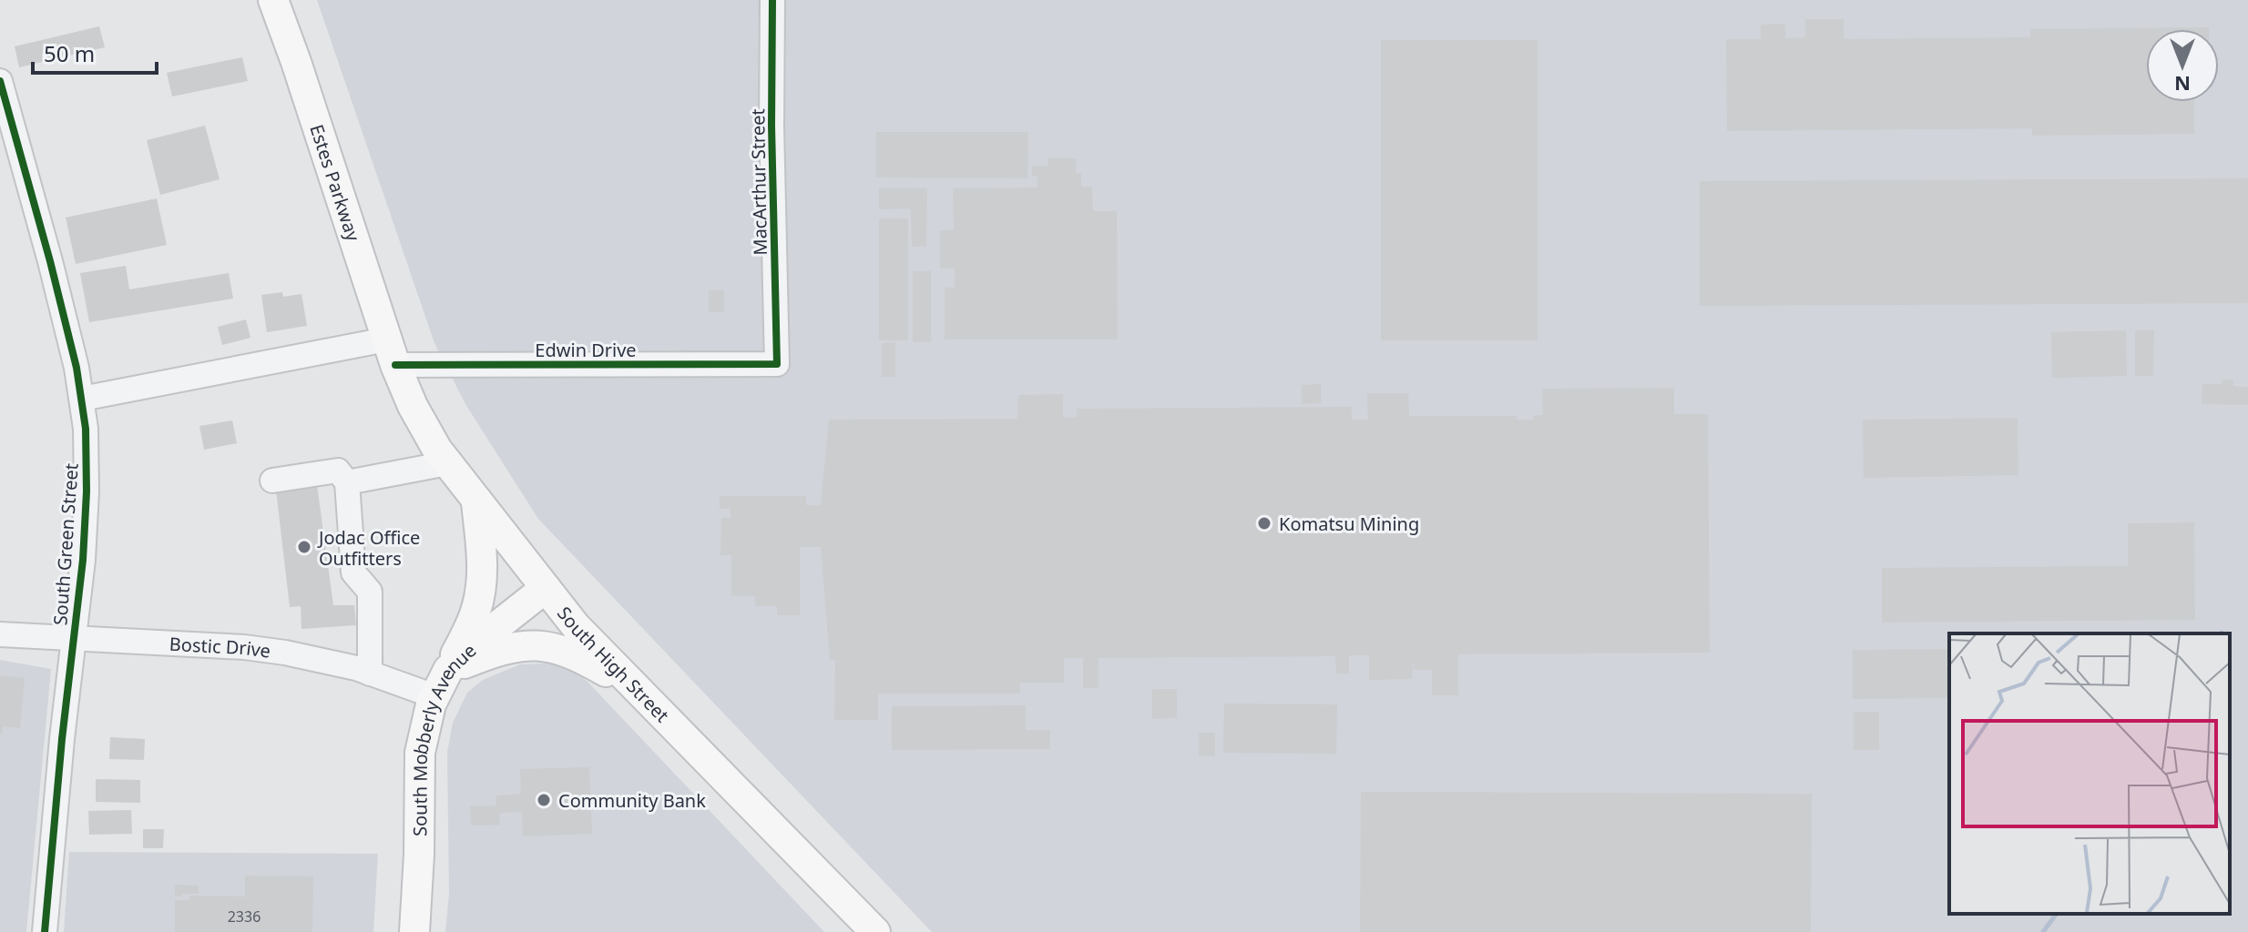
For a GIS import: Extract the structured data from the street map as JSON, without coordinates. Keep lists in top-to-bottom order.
{
  "streets": {
    "main road": ["Estes Parkway", "South High Street", "South Mobberly Avenue"],
    "street": [
      "MacArthur Street",
      "Edwin Drive",
      "South Green Street",
      "Bostic Drive"
    ]
  },
  "crossings": [
    ["Estes Parkway", "Edwin Drive"],
    ["Estes Parkway", "South High Street"],
    ["MacArthur Street", "Edwin Drive"],
    ["Edwin Drive", "South Green Street"],
    ["Edwin Drive", "South High Street"],
    ["South Green Street", "Bostic Drive"],
    ["Bostic Drive", "South Mobberly Avenue"],
    ["South High Street", "South Mobberly Avenue"]
  ],
  "places": ["Komatsu Mining", "Jodac Office Outfitters", "Community Bank"],
  "house_numbers": ["2336"],
  "scale_bar": "50 m",
  "north": "bottom"
}
